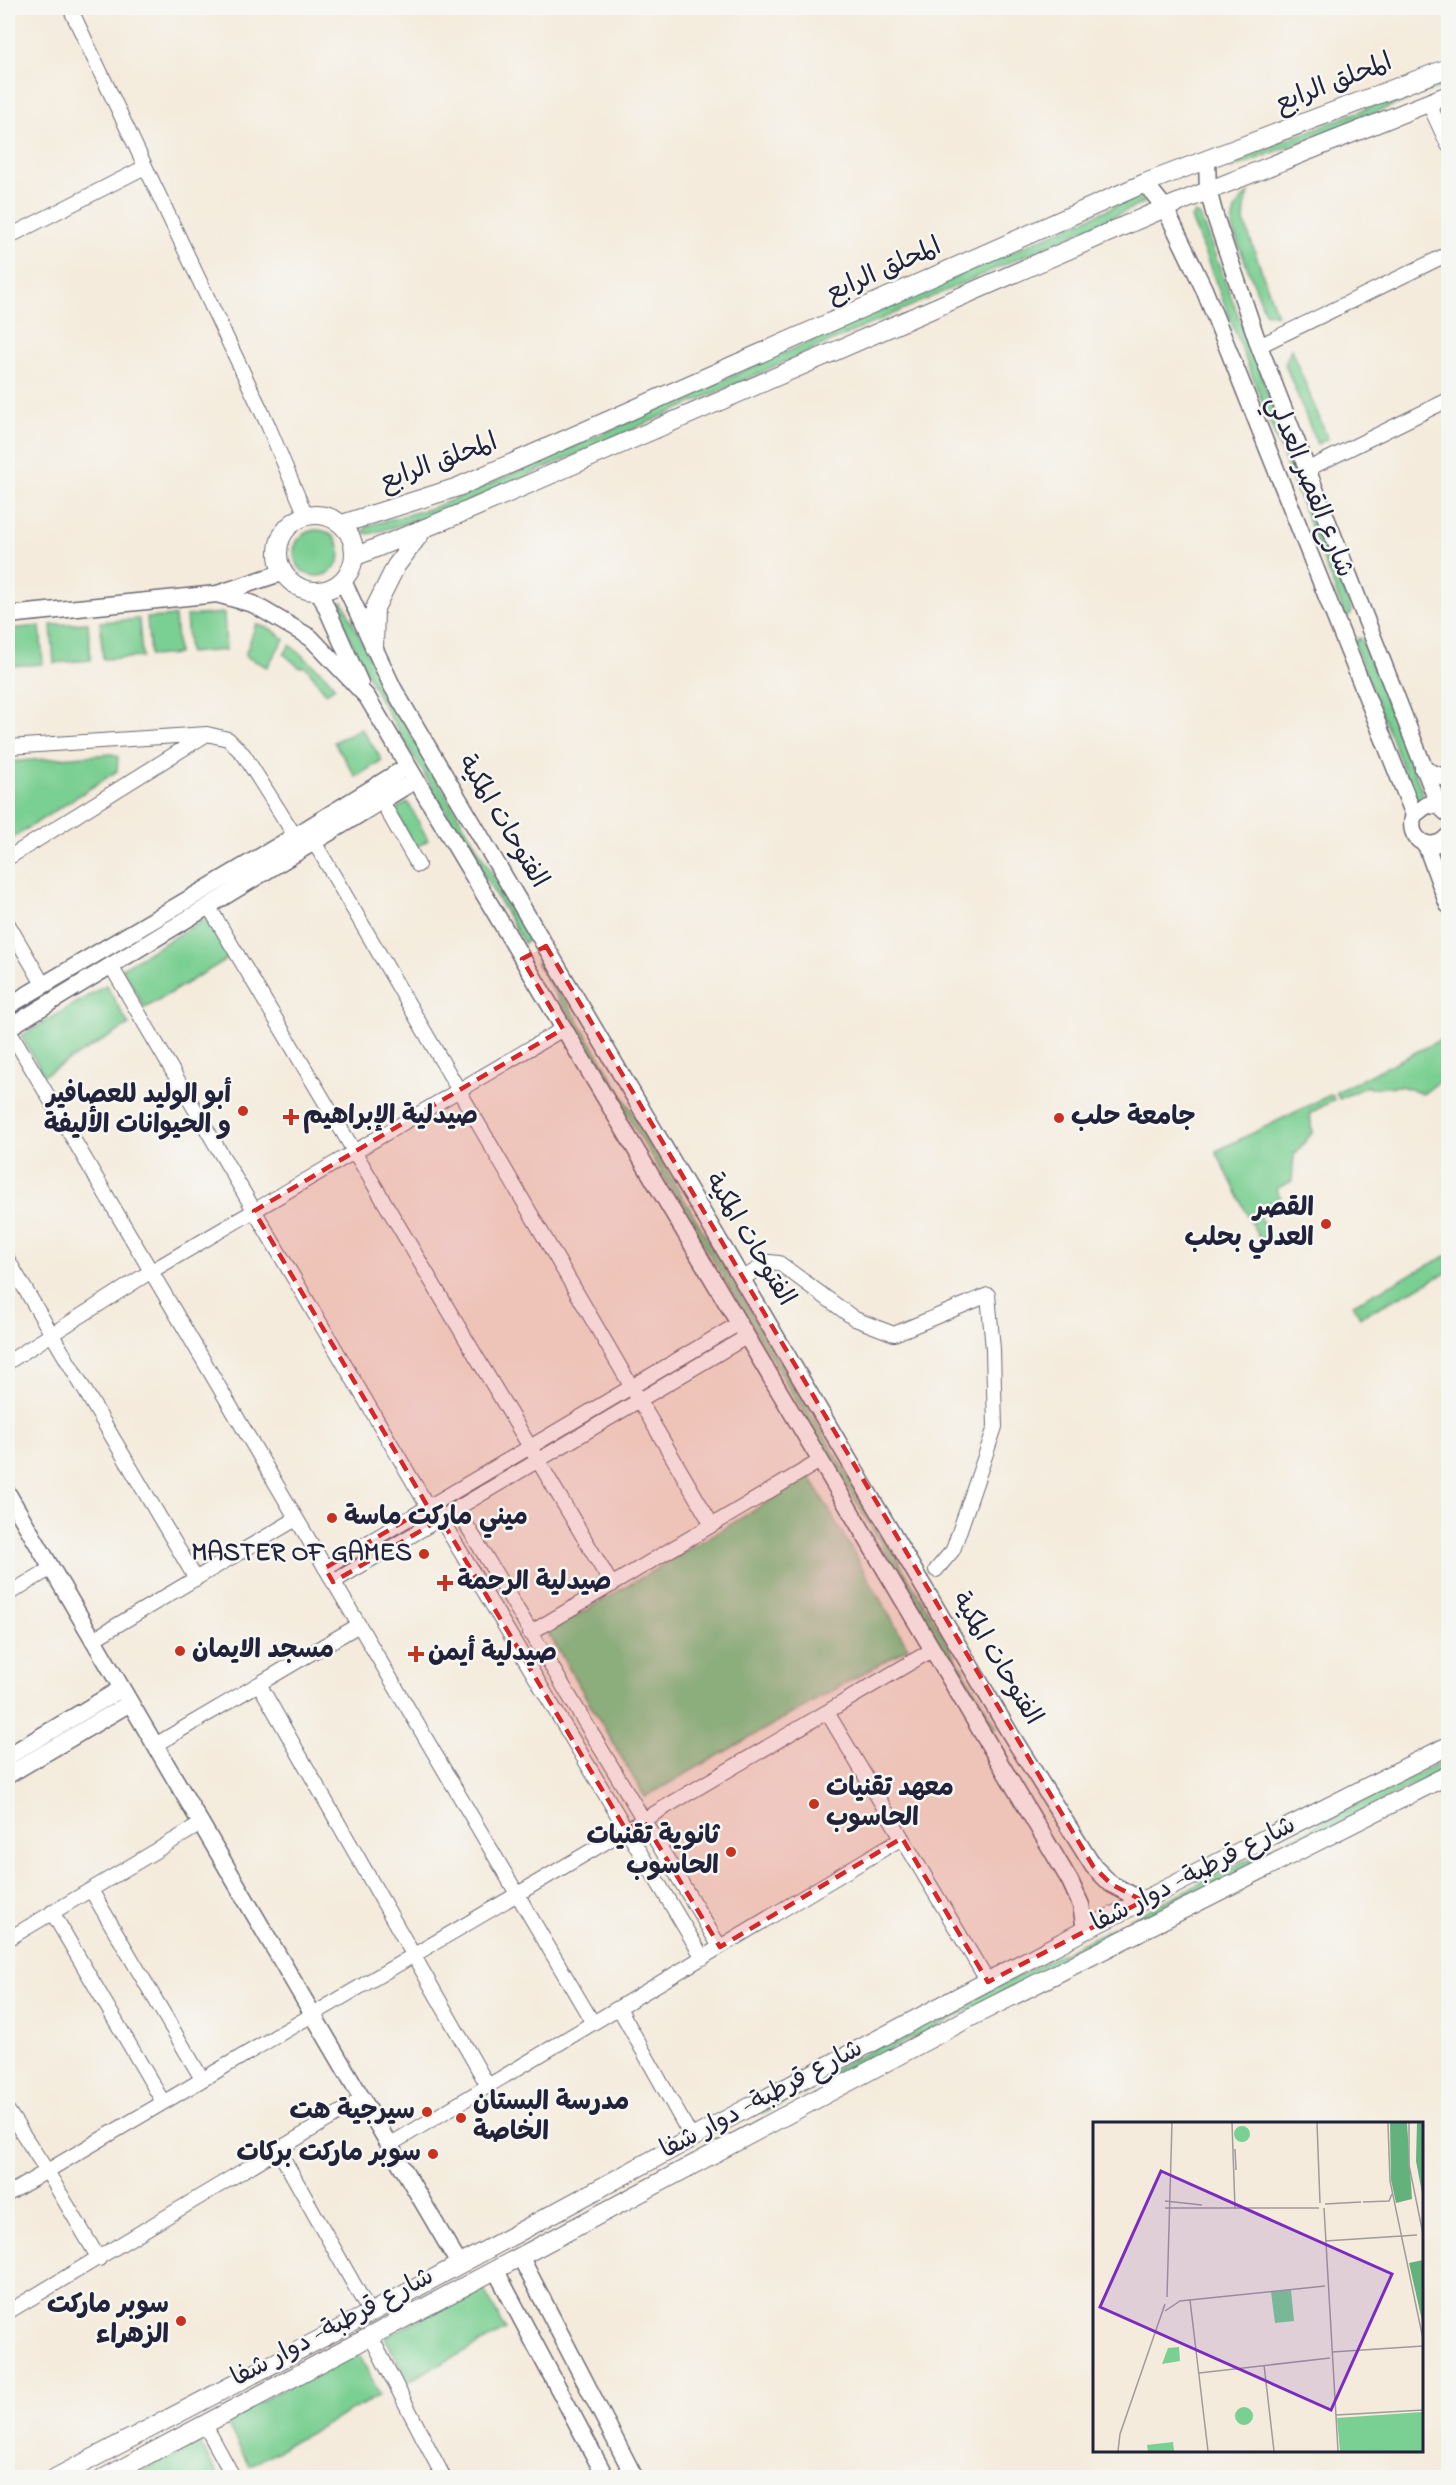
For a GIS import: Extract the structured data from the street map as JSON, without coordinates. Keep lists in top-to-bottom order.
{
  "streets": {
    "main road": ["المحلق الرابع", "شارع قرطبة- دوار شفا"],
    "street": ["شارع القصر العدلي", "الفتوحات المكية"]
  },
  "crossings": [
    ["المحلق الرابع", "شارع القصر العدلي"],
    ["المحلق الرابع", "الفتوحات المكية"]
  ],
  "places": {
    "other": [
      "أبو الوليد للعصافير و الحيوانات الأليفة",
      "جامعة حلب",
      "القصر العدلي بحلب",
      "ميني ماركت ماسة",
      "MASTER OF GAMES",
      "مسجد الايمان",
      "معهد تقنيات الحاسوب",
      "ثانوية تقنيات الحاسوب",
      "سيرجية هت",
      "مدرسة البستان الخاصة",
      "سوبر ماركت بركات",
      "سوبر ماركت الزهراء"
    ],
    "health": ["صيدلية الإبراهيم", "صيدلية الرحمة", "صيدلية أيمن"]
  }
}
